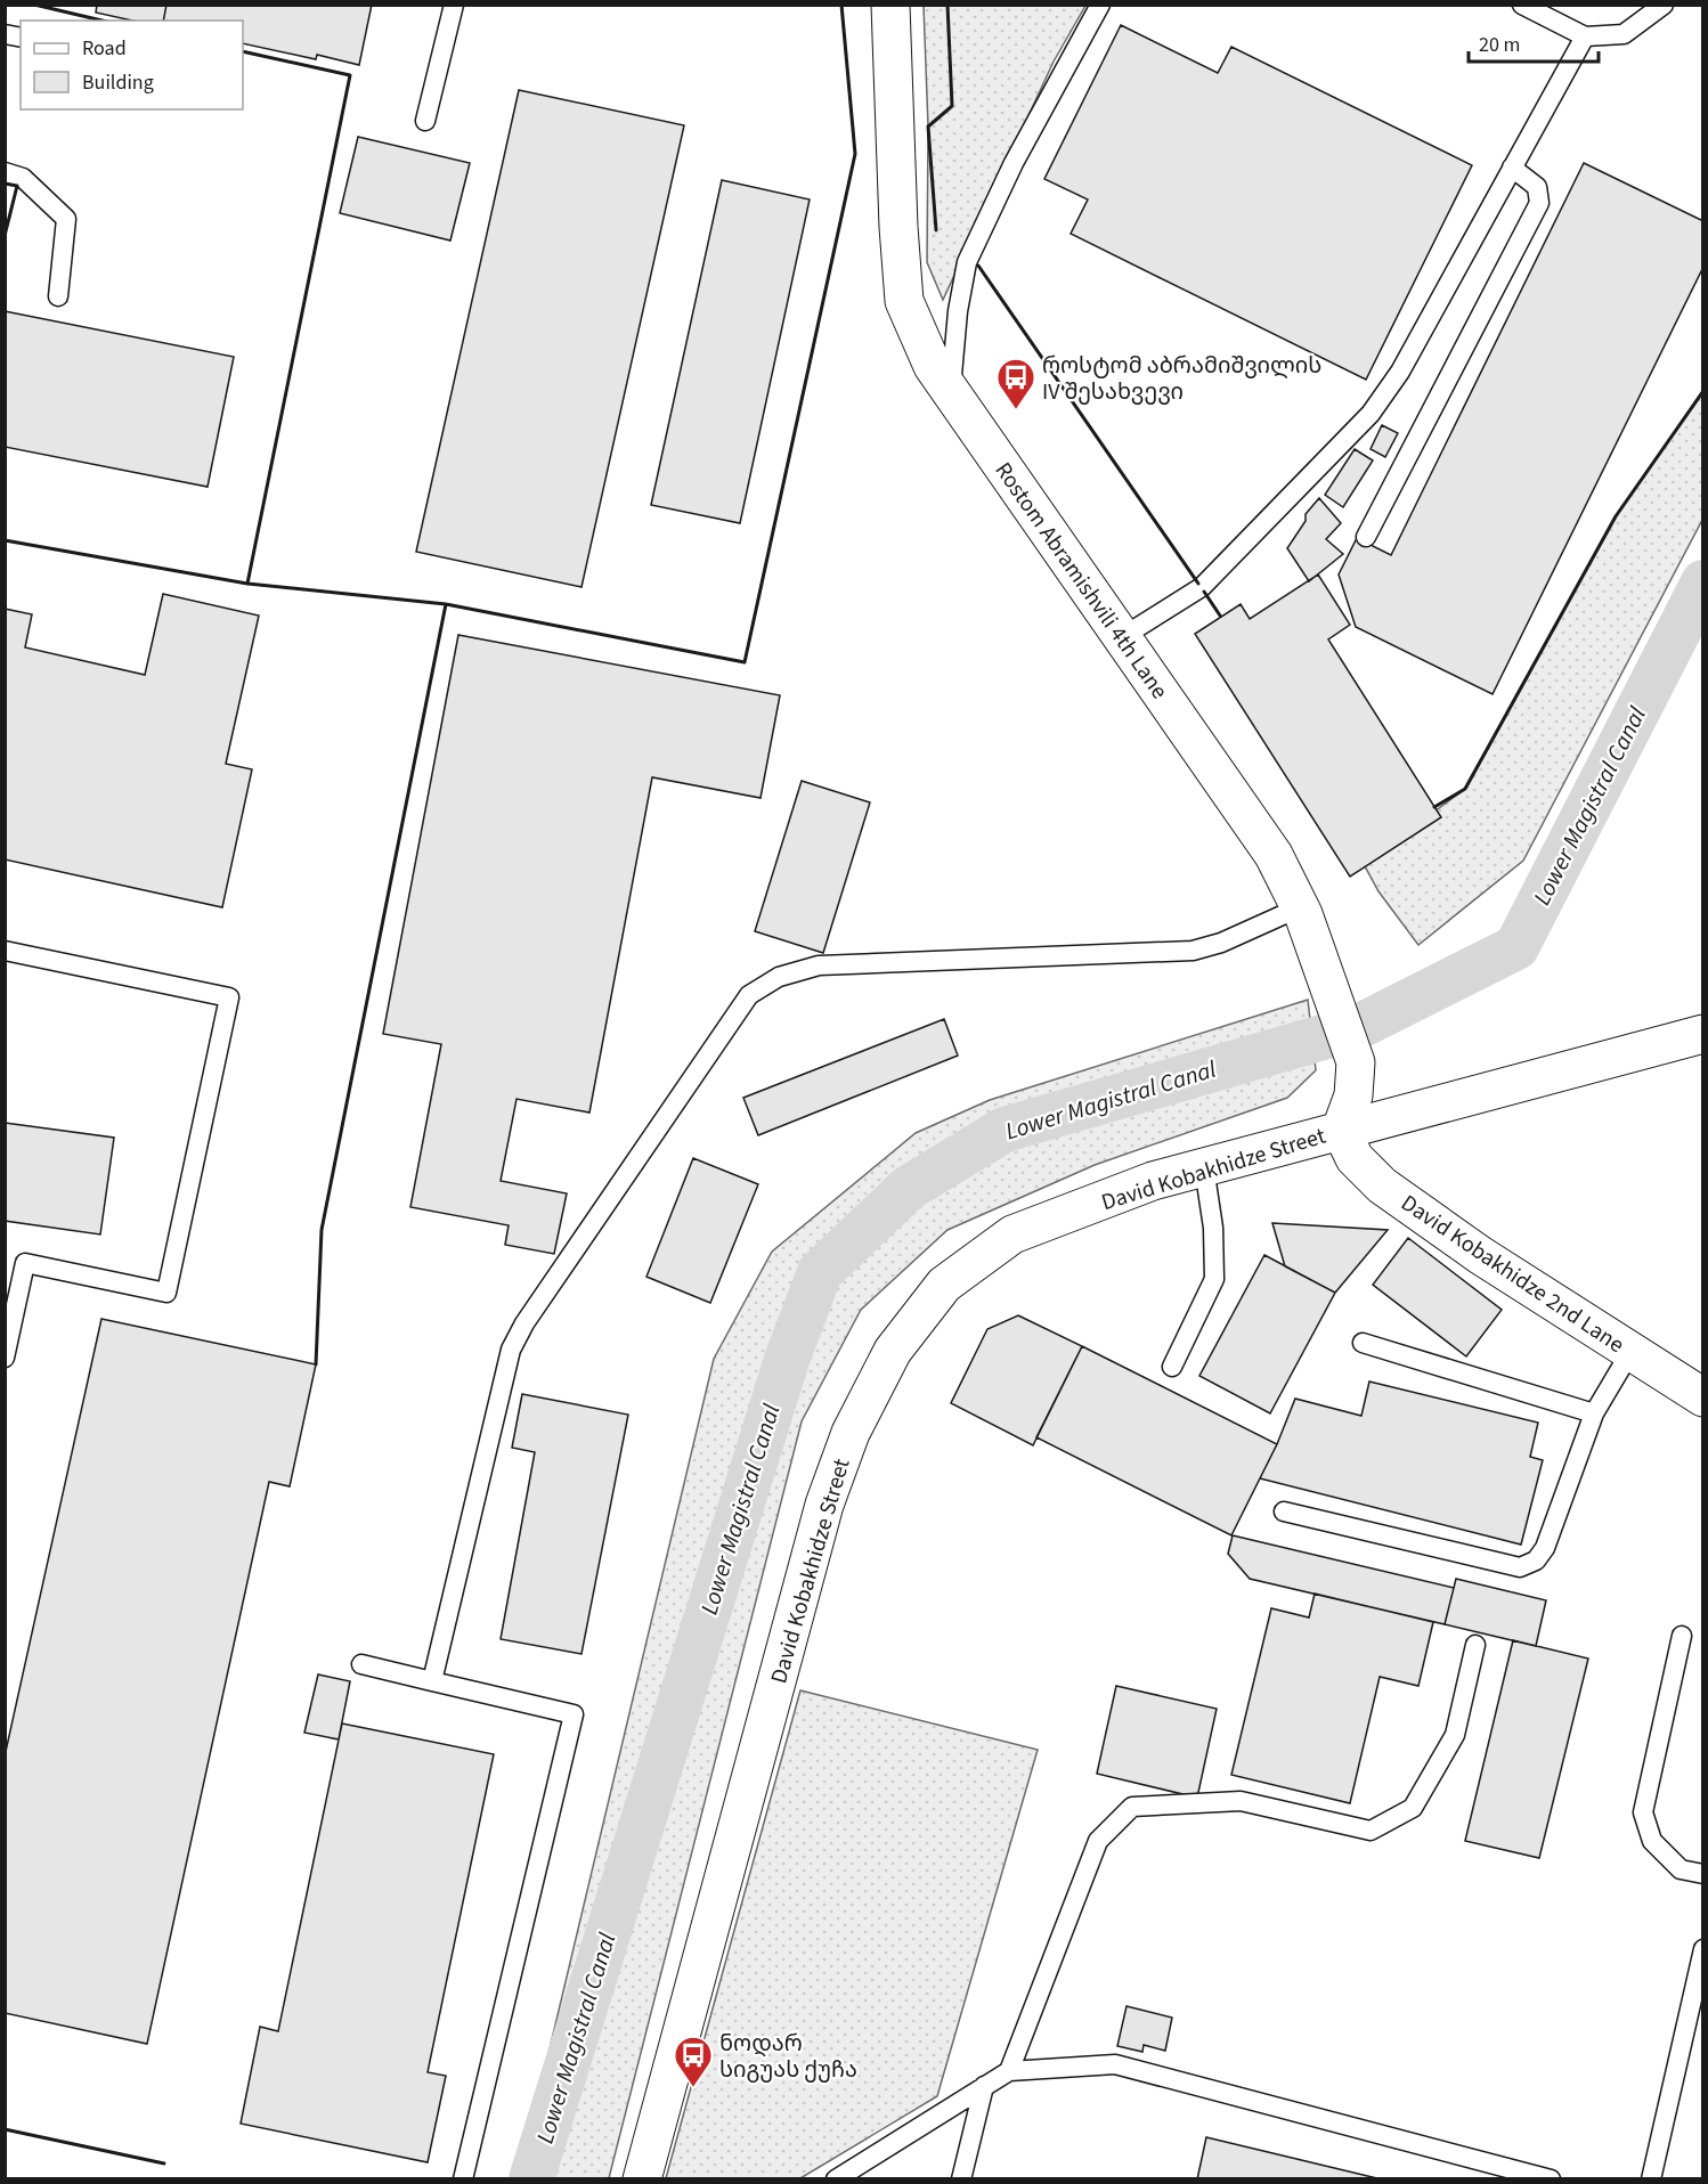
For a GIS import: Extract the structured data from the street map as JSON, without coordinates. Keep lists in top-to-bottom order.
{
  "streets": {
    "street": ["Rostom Abramishvili 4th Lane", "David Kobakhidze Street", "David Kobakhidze 2nd Lane"]
  },
  "crossings": [
    ["Rostom Abramishvili 4th Lane", "David Kobakhidze Street"],
    ["Rostom Abramishvili 4th Lane", "David Kobakhidze 2nd Lane"],
    ["David Kobakhidze Street", "David Kobakhidze 2nd Lane"]
  ],
  "water": ["Lower Magistral Canal"],
  "places": {
    "bus stop": ["როსტომ აბრამიშვილის IV შესახვევი", "ნოდარ სიგუას ქუჩა"]
  },
  "legend": ["Road", "Building"],
  "scale_bar": "20 m"
}
